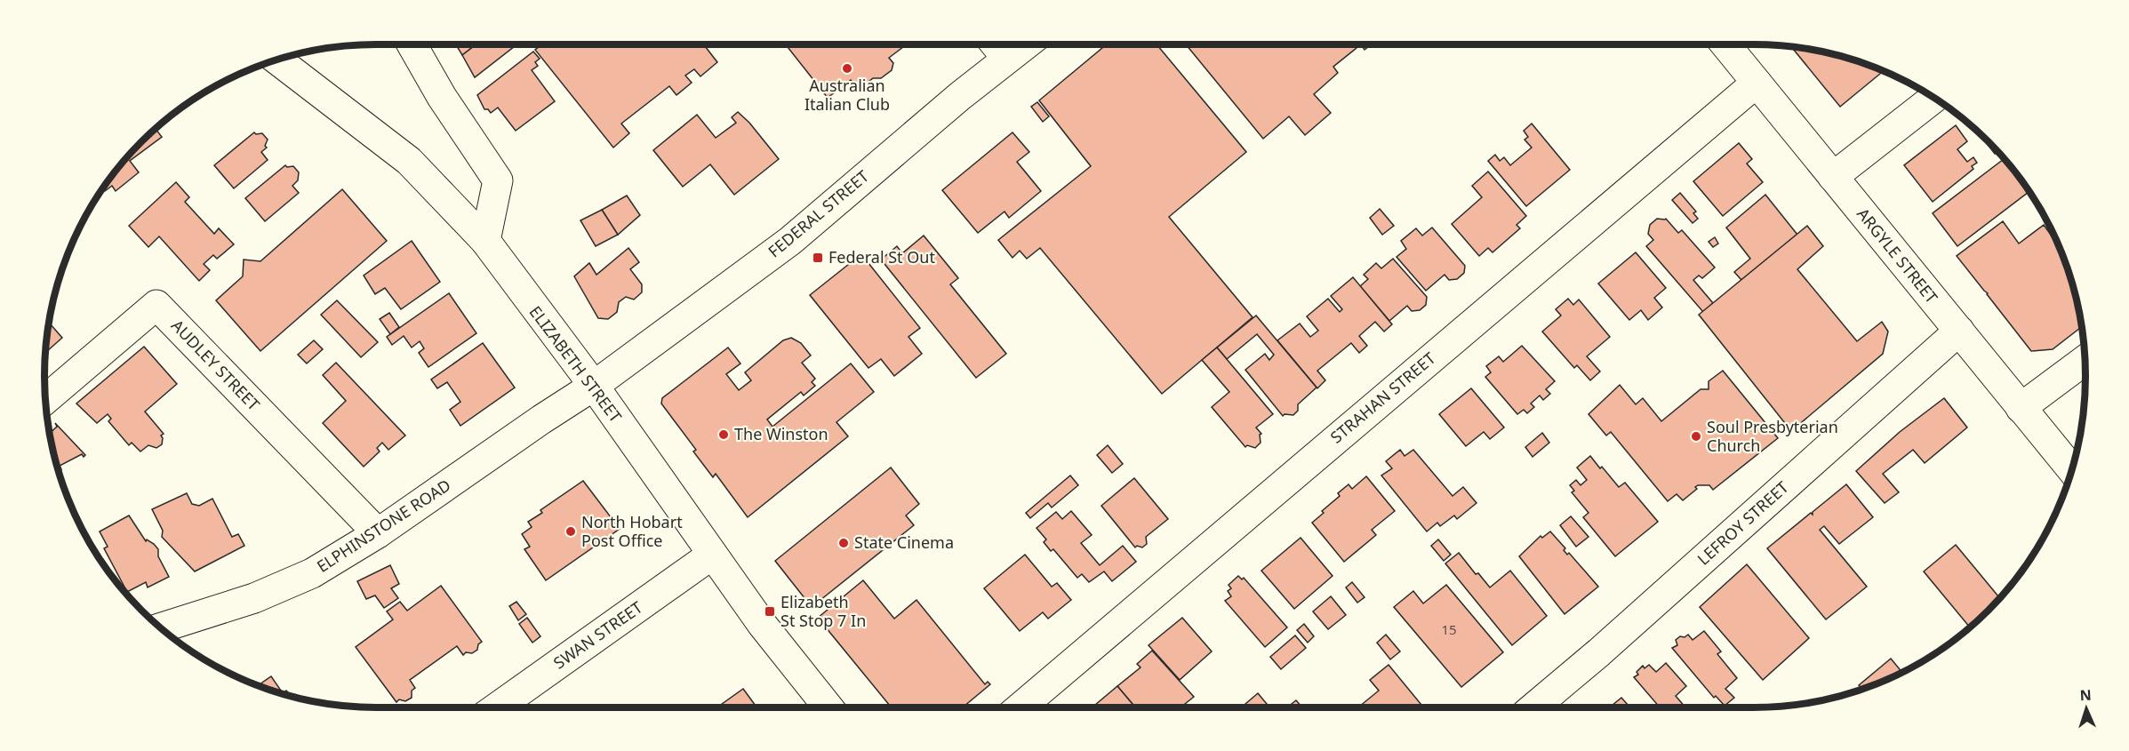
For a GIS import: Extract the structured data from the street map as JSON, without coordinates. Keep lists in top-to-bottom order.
{
  "streets": {
    "street": [
      "FEDERAL STREET",
      "ARGYLE STREET",
      "ELIZABETH STREET",
      "AUDLEY STREET",
      "STRAHAN STREET",
      "LEFROY STREET",
      "ELPHINSTONE ROAD",
      "SWAN STREET"
    ]
  },
  "crossings": [
    ["FEDERAL STREET", "ELIZABETH STREET"],
    ["FEDERAL STREET", "ELPHINSTONE ROAD"],
    ["ARGYLE STREET", "STRAHAN STREET"],
    ["ARGYLE STREET", "LEFROY STREET"],
    ["ELIZABETH STREET", "ELPHINSTONE ROAD"],
    ["ELIZABETH STREET", "SWAN STREET"],
    ["AUDLEY STREET", "ELPHINSTONE ROAD"]
  ],
  "places": {
    "other": [
      "Australian Italian Club",
      "The Winston",
      "Soul Presbyterian Church",
      "North Hobart Post Office",
      "State Cinema"
    ],
    "transit": ["Federal St Out", "Elizabeth St Stop 7 In"]
  },
  "house_numbers": ["15"],
  "north": "top"
}
